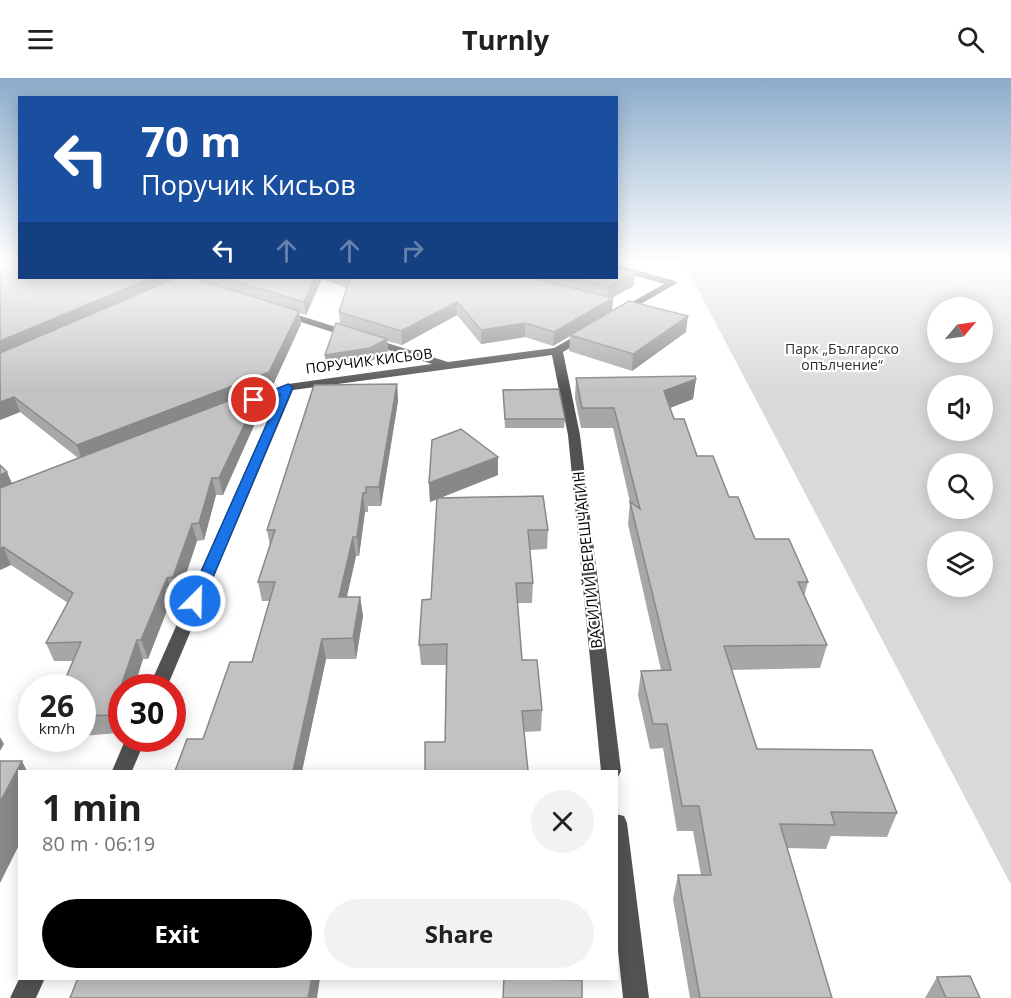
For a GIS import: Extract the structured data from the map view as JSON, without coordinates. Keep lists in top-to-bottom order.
{
  "streets": {
    "street": ["ПОРУЧИК КИСЬОВ", "ВАСИЛИЙ ВЕРЕШЧАГИН"]
  },
  "crossings": [
    ["ПОРУЧИК КИСЬОВ", "ВАСИЛИЙ ВЕРЕШЧАГИН"]
  ],
  "parks": ["Парк „Българско опълчение“"],
  "north": "top right",
  "page": {
    "header": "Turnly",
    "turn": ["70 m", "Поручик Кисьов"],
    "speed": "26 km/h",
    "limit": "30",
    "heading": ["1 min", "80 m · 06:19"],
    "buttons": ["Exit", "Share"]
  }
}
